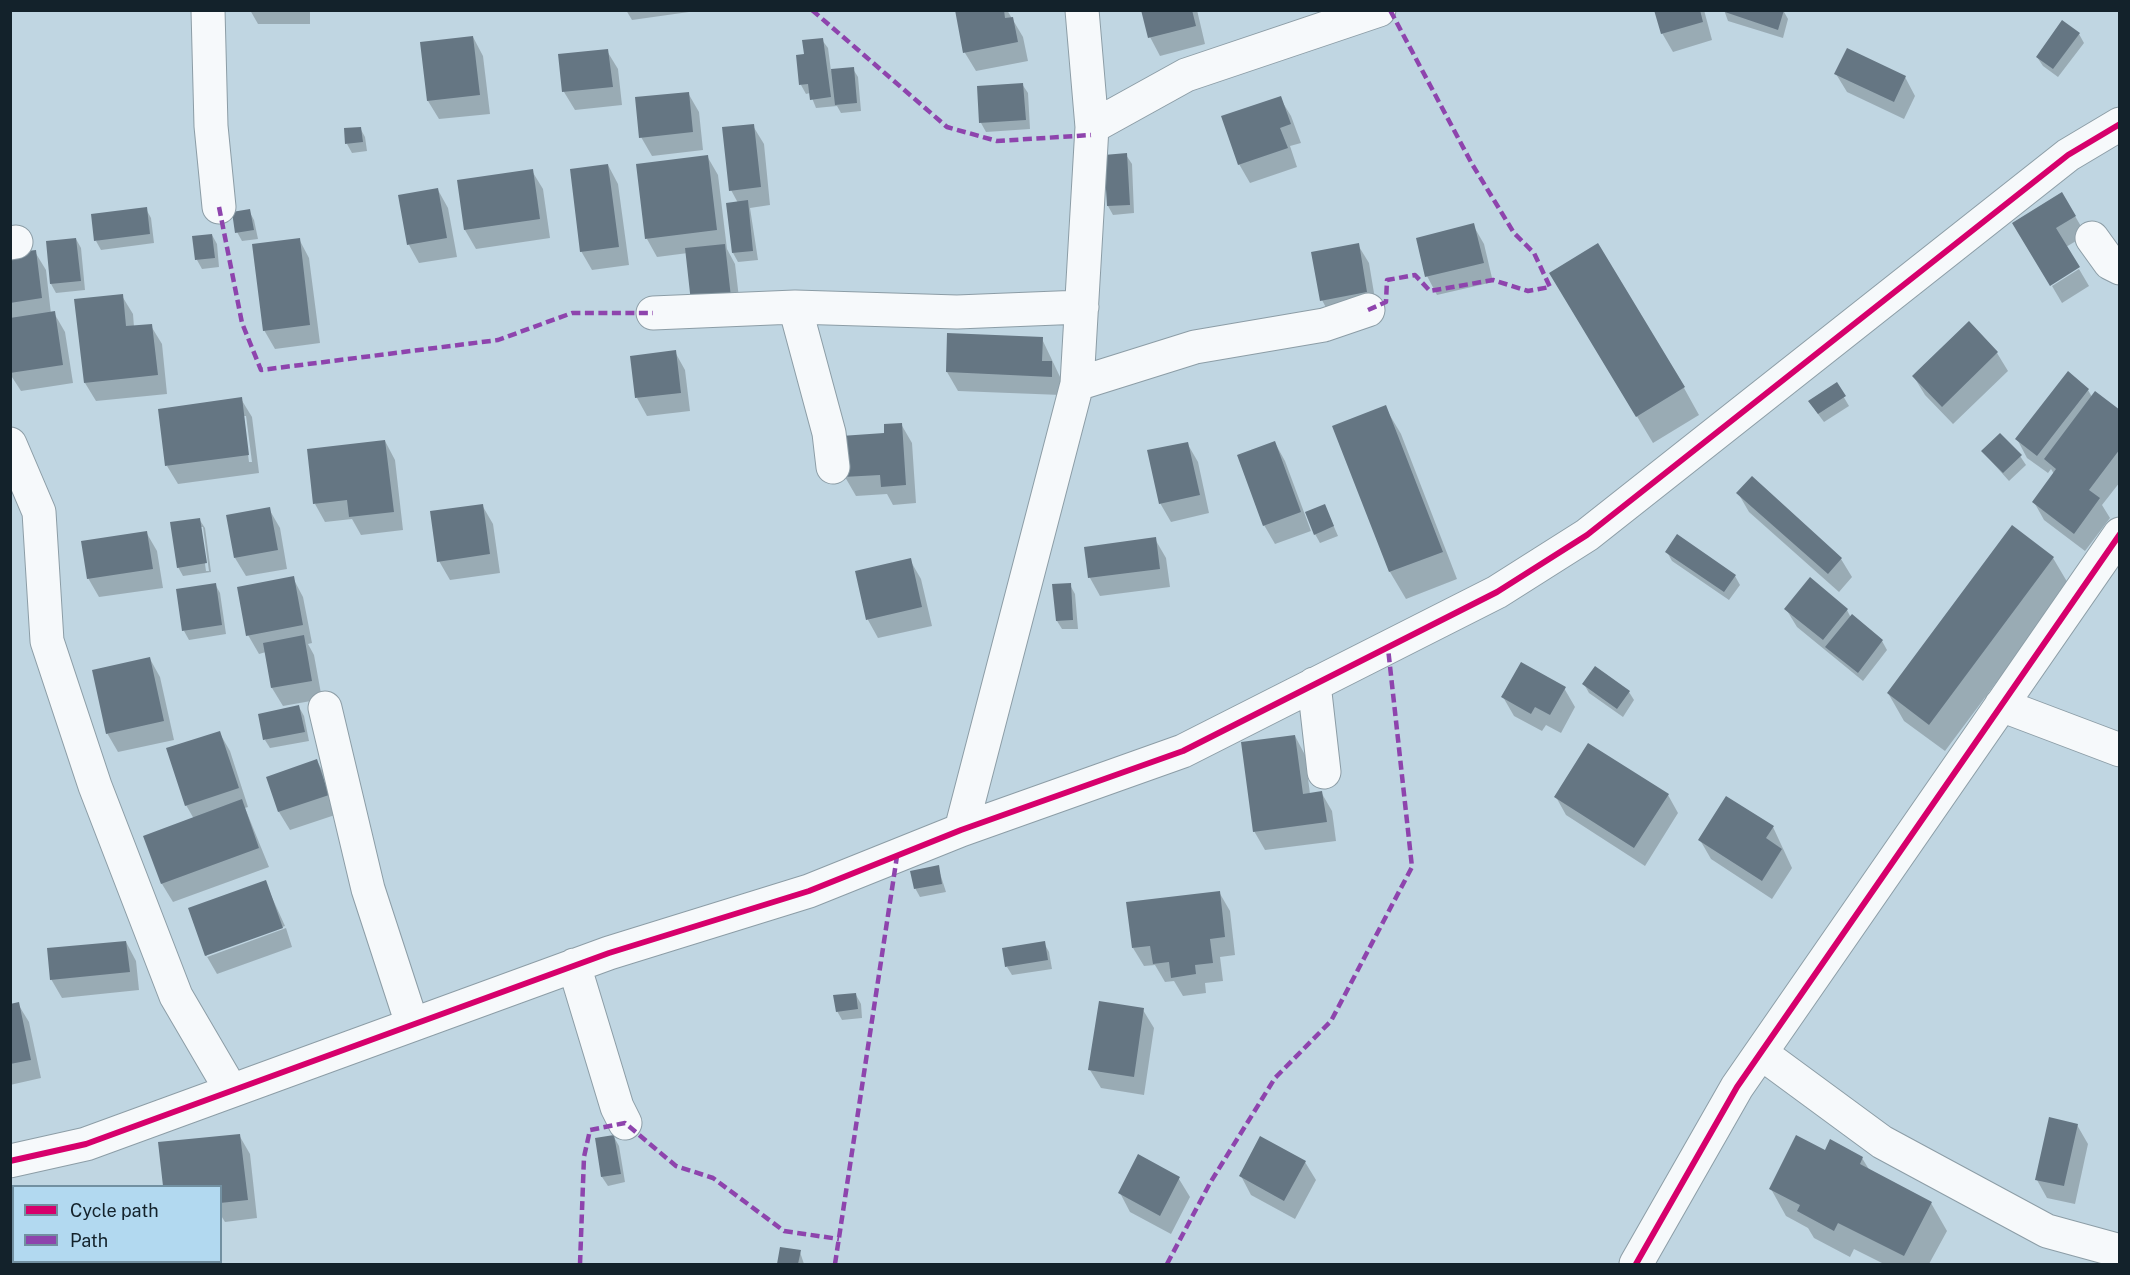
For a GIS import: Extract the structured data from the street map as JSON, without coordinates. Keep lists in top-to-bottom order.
{
  "legend": ["Cycle path", "Path"]
}
